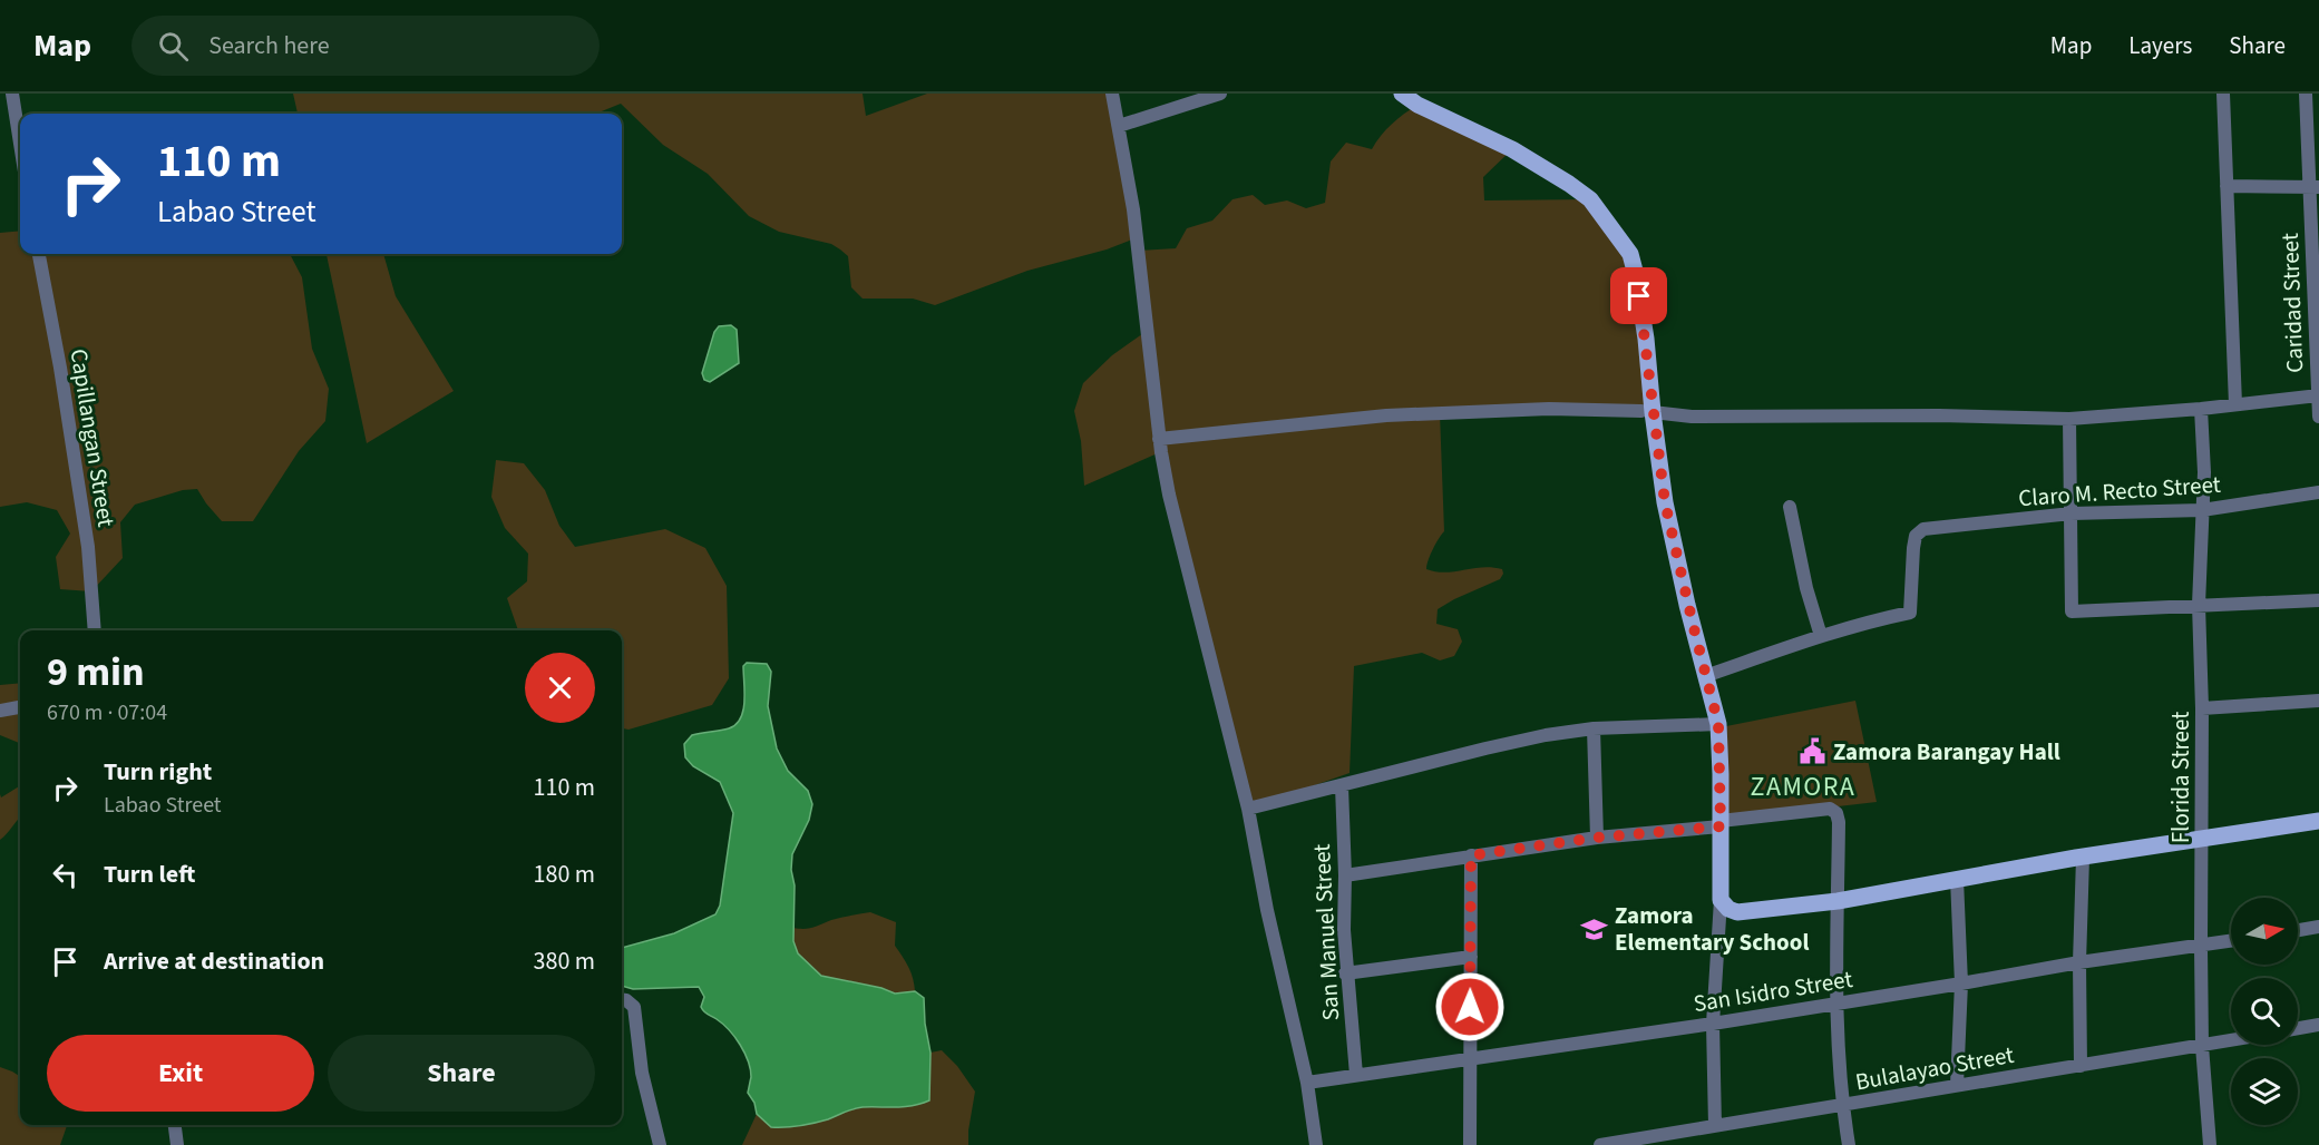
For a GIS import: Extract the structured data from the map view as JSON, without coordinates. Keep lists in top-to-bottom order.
{
  "streets": {
    "street": [
      "Caridad Street",
      "Capillangan Street",
      "Claro M. Recto Street",
      "Florida Street",
      "San Manuel Street",
      "San Isidro Street",
      "Bulalayao Street"
    ]
  },
  "crossings": [
    ["Claro M. Recto Street", "Florida Street"],
    ["Florida Street", "San Isidro Street"],
    ["Florida Street", "Bulalayao Street"],
    ["San Manuel Street", "San Isidro Street"]
  ],
  "districts": ["ZAMORA"],
  "places": {
    "public building": ["Zamora Barangay Hall"],
    "school or university": ["Zamora Elementary School"]
  },
  "north": "right",
  "page": {
    "header": "Map",
    "search": "Search here",
    "nav": ["Map", "Layers", "Share"],
    "turn": ["110 m", "Labao Street"],
    "heading": ["9 min", "670 m · 07:04"],
    "list": [
      {
        "name": "Turn right",
        "note": "Labao Street",
        "value": "110 m"
      },
      {
        "name": "Turn left",
        "value": "180 m"
      },
      {
        "name": "Arrive at destination",
        "value": "380 m"
      }
    ],
    "buttons": ["Exit", "Share"]
  }
}
